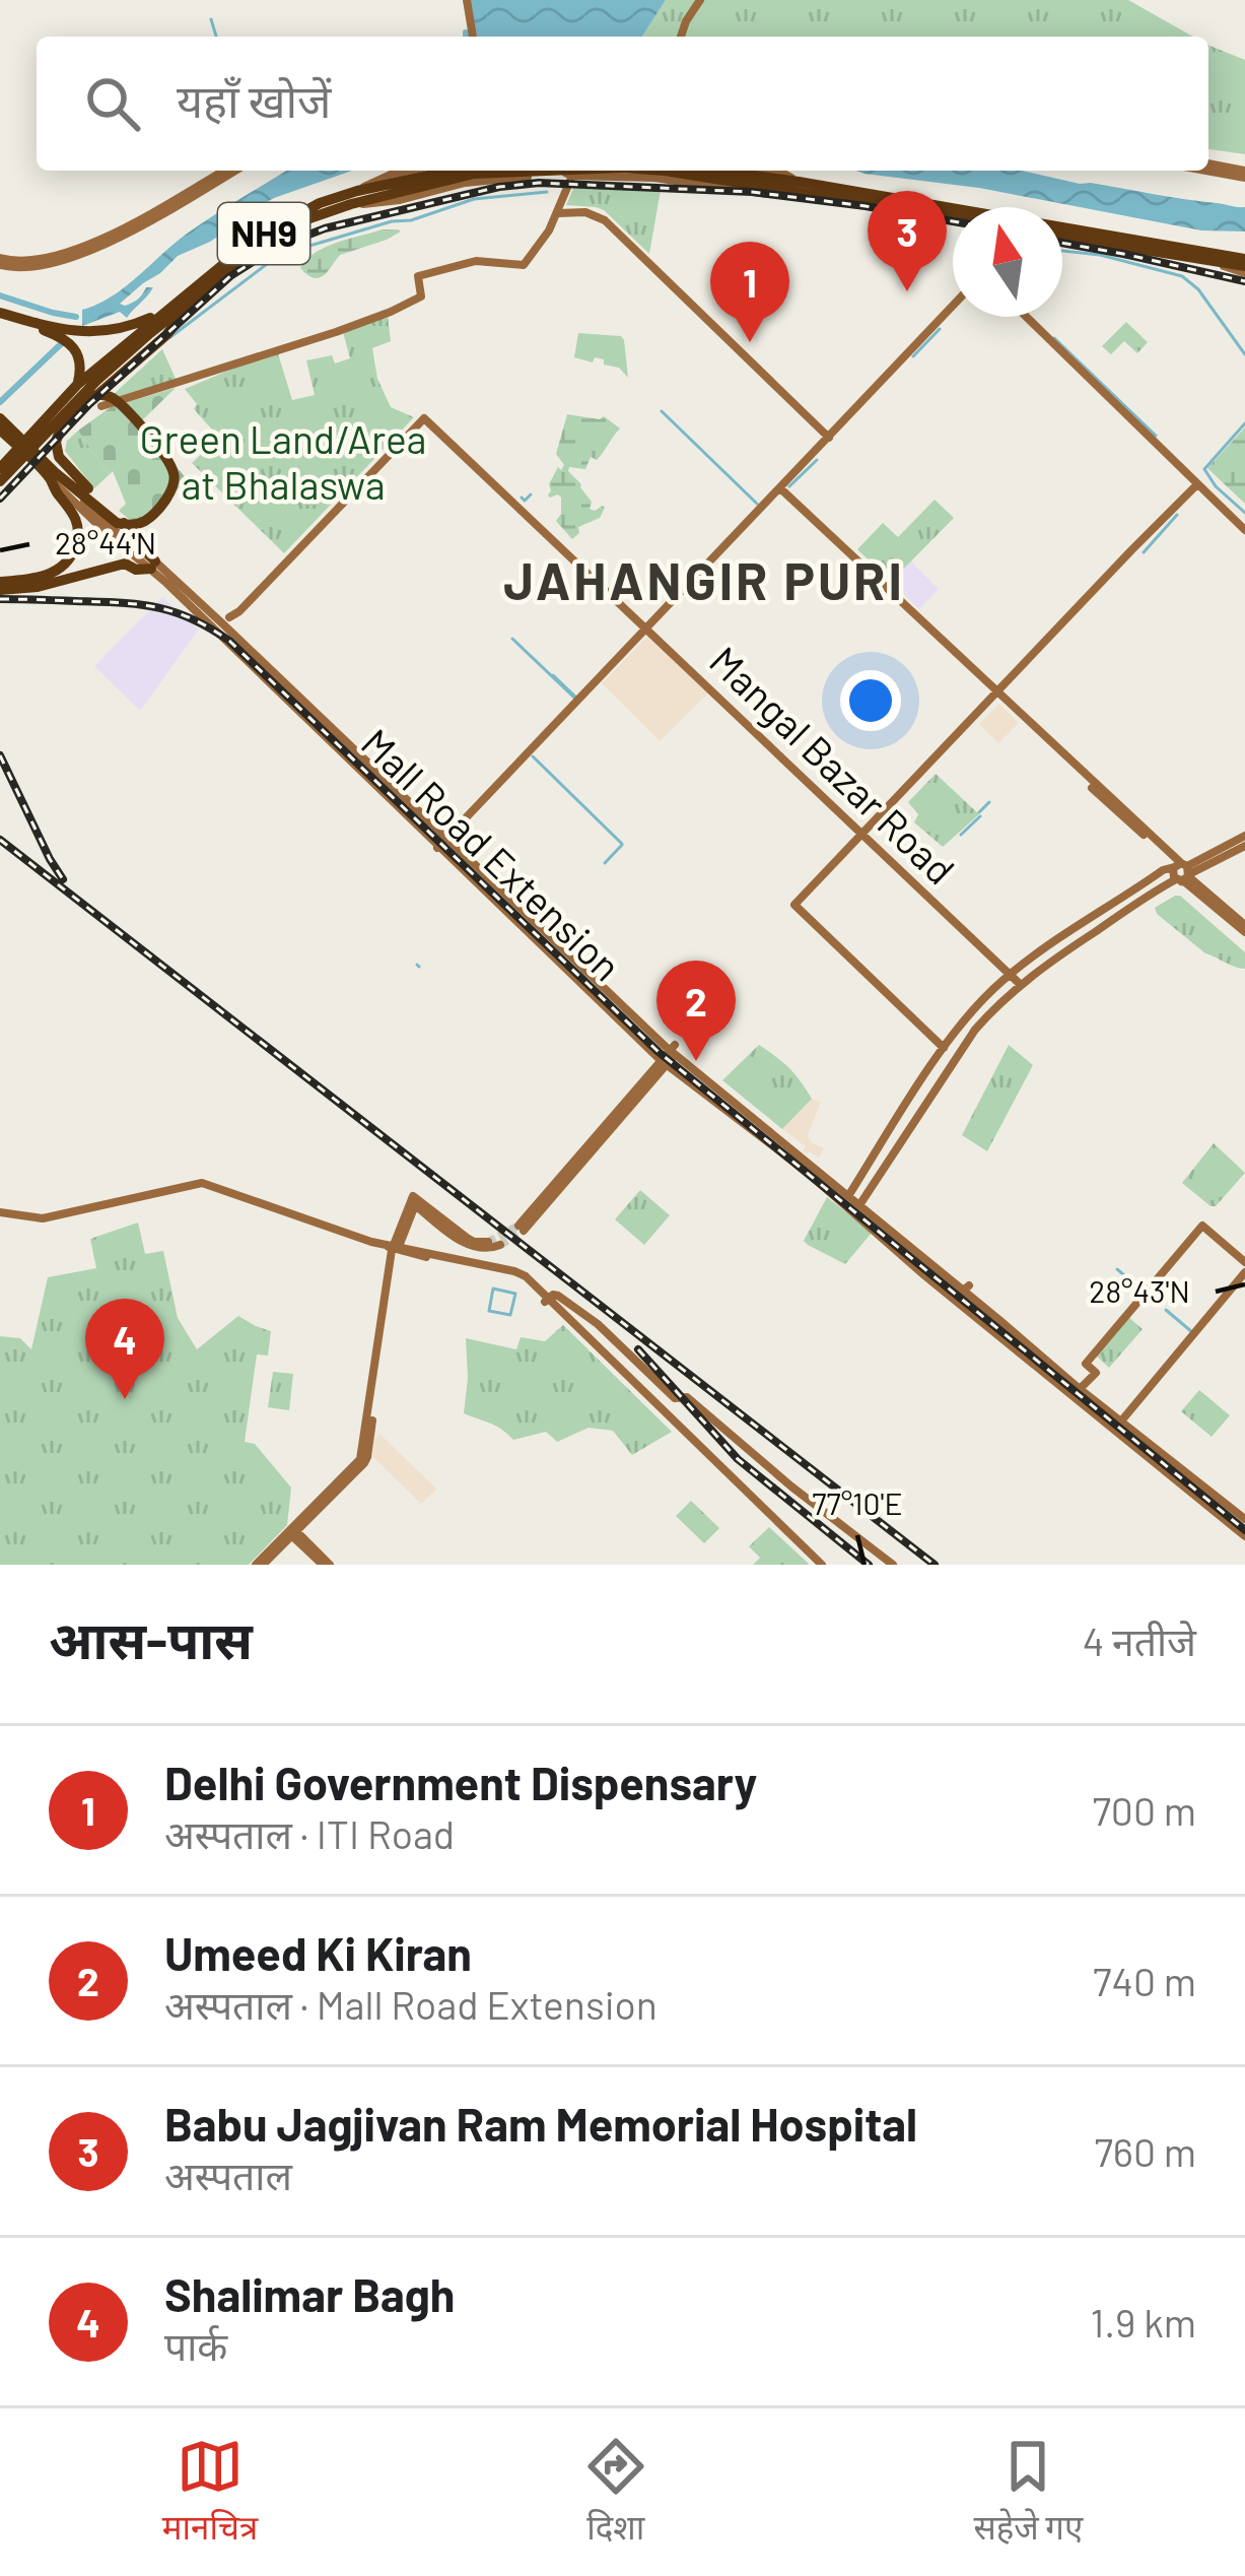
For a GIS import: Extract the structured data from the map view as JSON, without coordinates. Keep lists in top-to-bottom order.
{
  "streets": {
    "highway": ["NH9"],
    "street": ["Mangal Bazar Road", "Mall Road Extension"]
  },
  "crossings": [
    ["Mangal Bazar Road", "Mall Road Extension"]
  ],
  "districts": ["JAHANGIR PURI"],
  "parks": ["Green Land/Area at Bhalaswa"],
  "north": "top",
  "page": {
    "search": "यहाँ खोजें",
    "pins": [
      "3",
      "1",
      "2",
      "4"
    ],
    "heading": ["आस-पास", "4 नतीजे"],
    "list": [
      {
        "mark": "1",
        "name": "Delhi Government Dispensary",
        "note": "अस्पताल · ITI Road",
        "value": "700 m"
      },
      {
        "mark": "2",
        "name": "Umeed Ki Kiran",
        "note": "अस्पताल · Mall Road Extension",
        "value": "740 m"
      },
      {
        "mark": "3",
        "name": "Babu Jagjivan Ram Memorial Hospital",
        "note": "अस्पताल",
        "value": "760 m"
      },
      {
        "mark": "4",
        "name": "Shalimar Bagh",
        "note": "पार्क",
        "value": "1.9 km"
      }
    ],
    "nav": ["मानचित्र", "दिशा", "सहेजे गए"]
  },
  "coordinates": ["28°44'N", "28°43'N", "77°10'E"]
}
